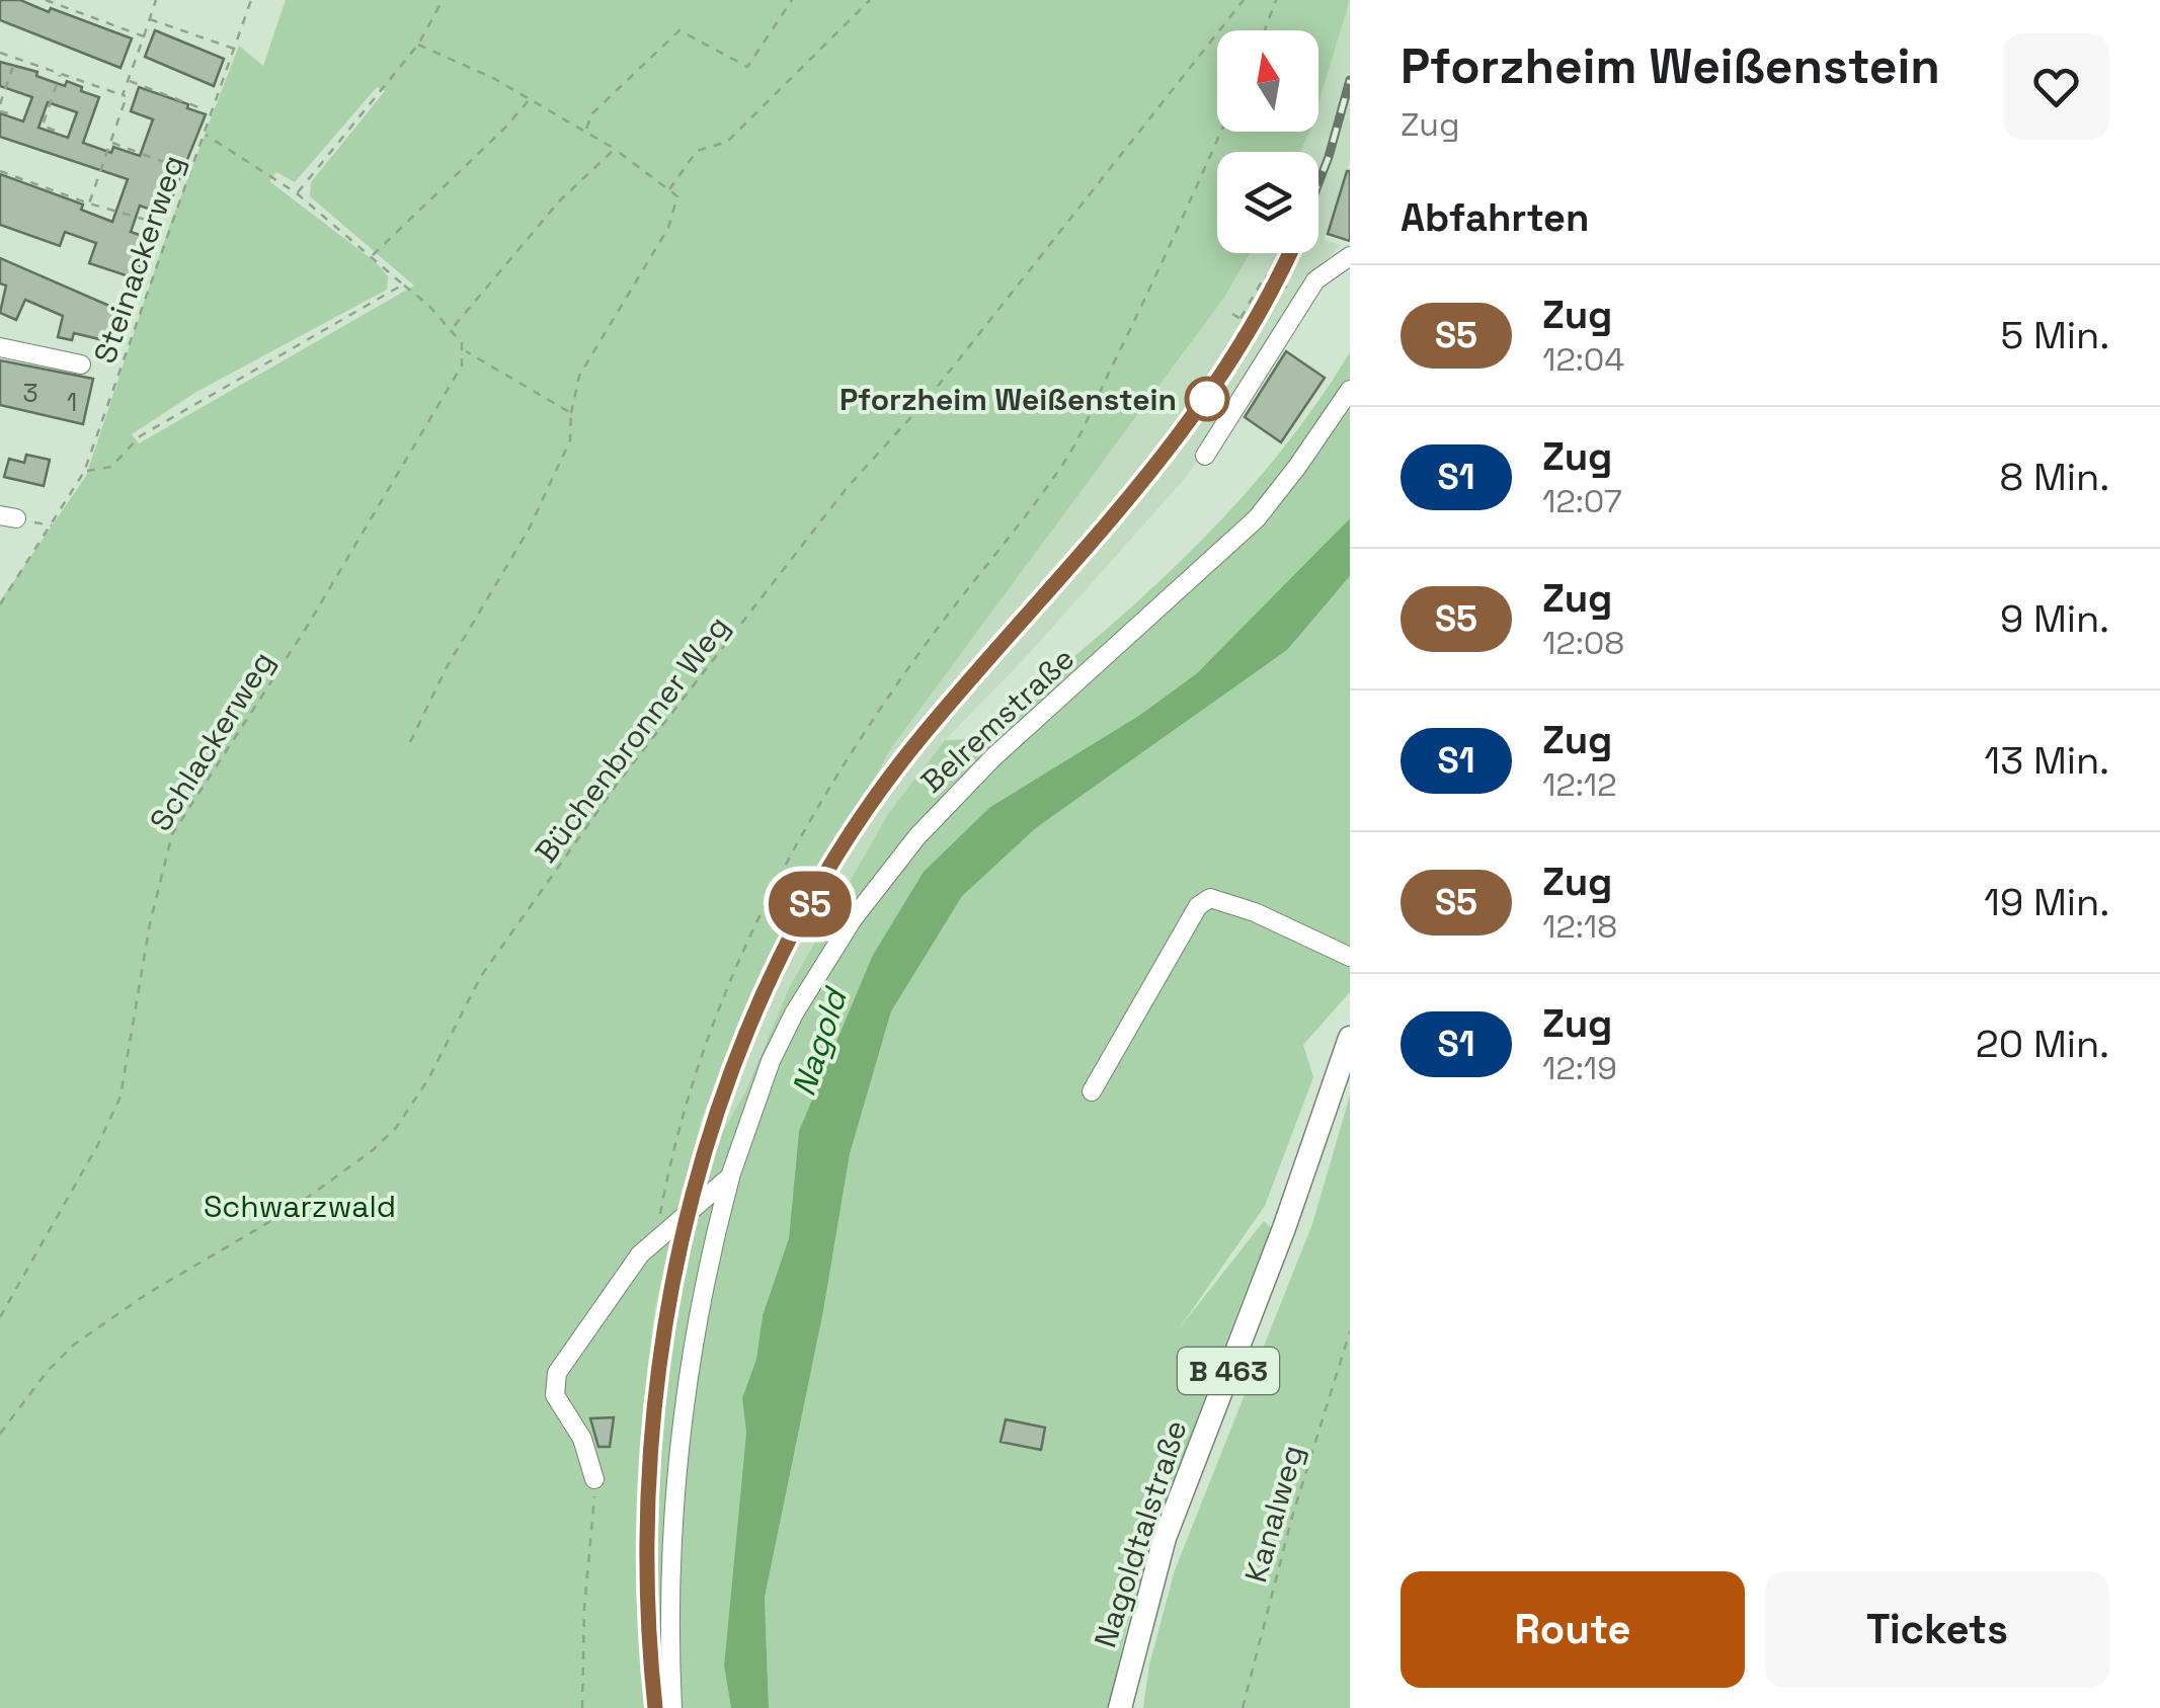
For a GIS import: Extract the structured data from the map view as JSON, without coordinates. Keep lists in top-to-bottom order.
{
  "streets": {
    "main road": ["B 463", "Nagoldtalstraße"],
    "street": ["Belremstraße"],
    "path": [
      "Steinackerweg",
      "Büchenbronner Weg",
      "Schlackerweg",
      "Kanalweg"
    ]
  },
  "water": ["Nagold"],
  "parks": ["Schwarzwald"],
  "places": ["Pforzheim Weißenstein"],
  "house_numbers": ["3", "1"],
  "north": "top",
  "page": {
    "on_map": "S5",
    "heading": [
      ["Pforzheim Weißenstein", "Zug"],
      "Abfahrten"
    ],
    "list": [
      {
        "mark": "S5",
        "name": "Zug",
        "note": "12:04",
        "value": "5 Min."
      },
      {
        "mark": "S1",
        "name": "Zug",
        "note": "12:07",
        "value": "8 Min."
      },
      {
        "mark": "S5",
        "name": "Zug",
        "note": "12:08",
        "value": "9 Min."
      },
      {
        "mark": "S1",
        "name": "Zug",
        "note": "12:12",
        "value": "13 Min."
      },
      {
        "mark": "S5",
        "name": "Zug",
        "note": "12:18",
        "value": "19 Min."
      },
      {
        "mark": "S1",
        "name": "Zug",
        "note": "12:19",
        "value": "20 Min."
      }
    ],
    "buttons": ["Route", "Tickets"]
  }
}
